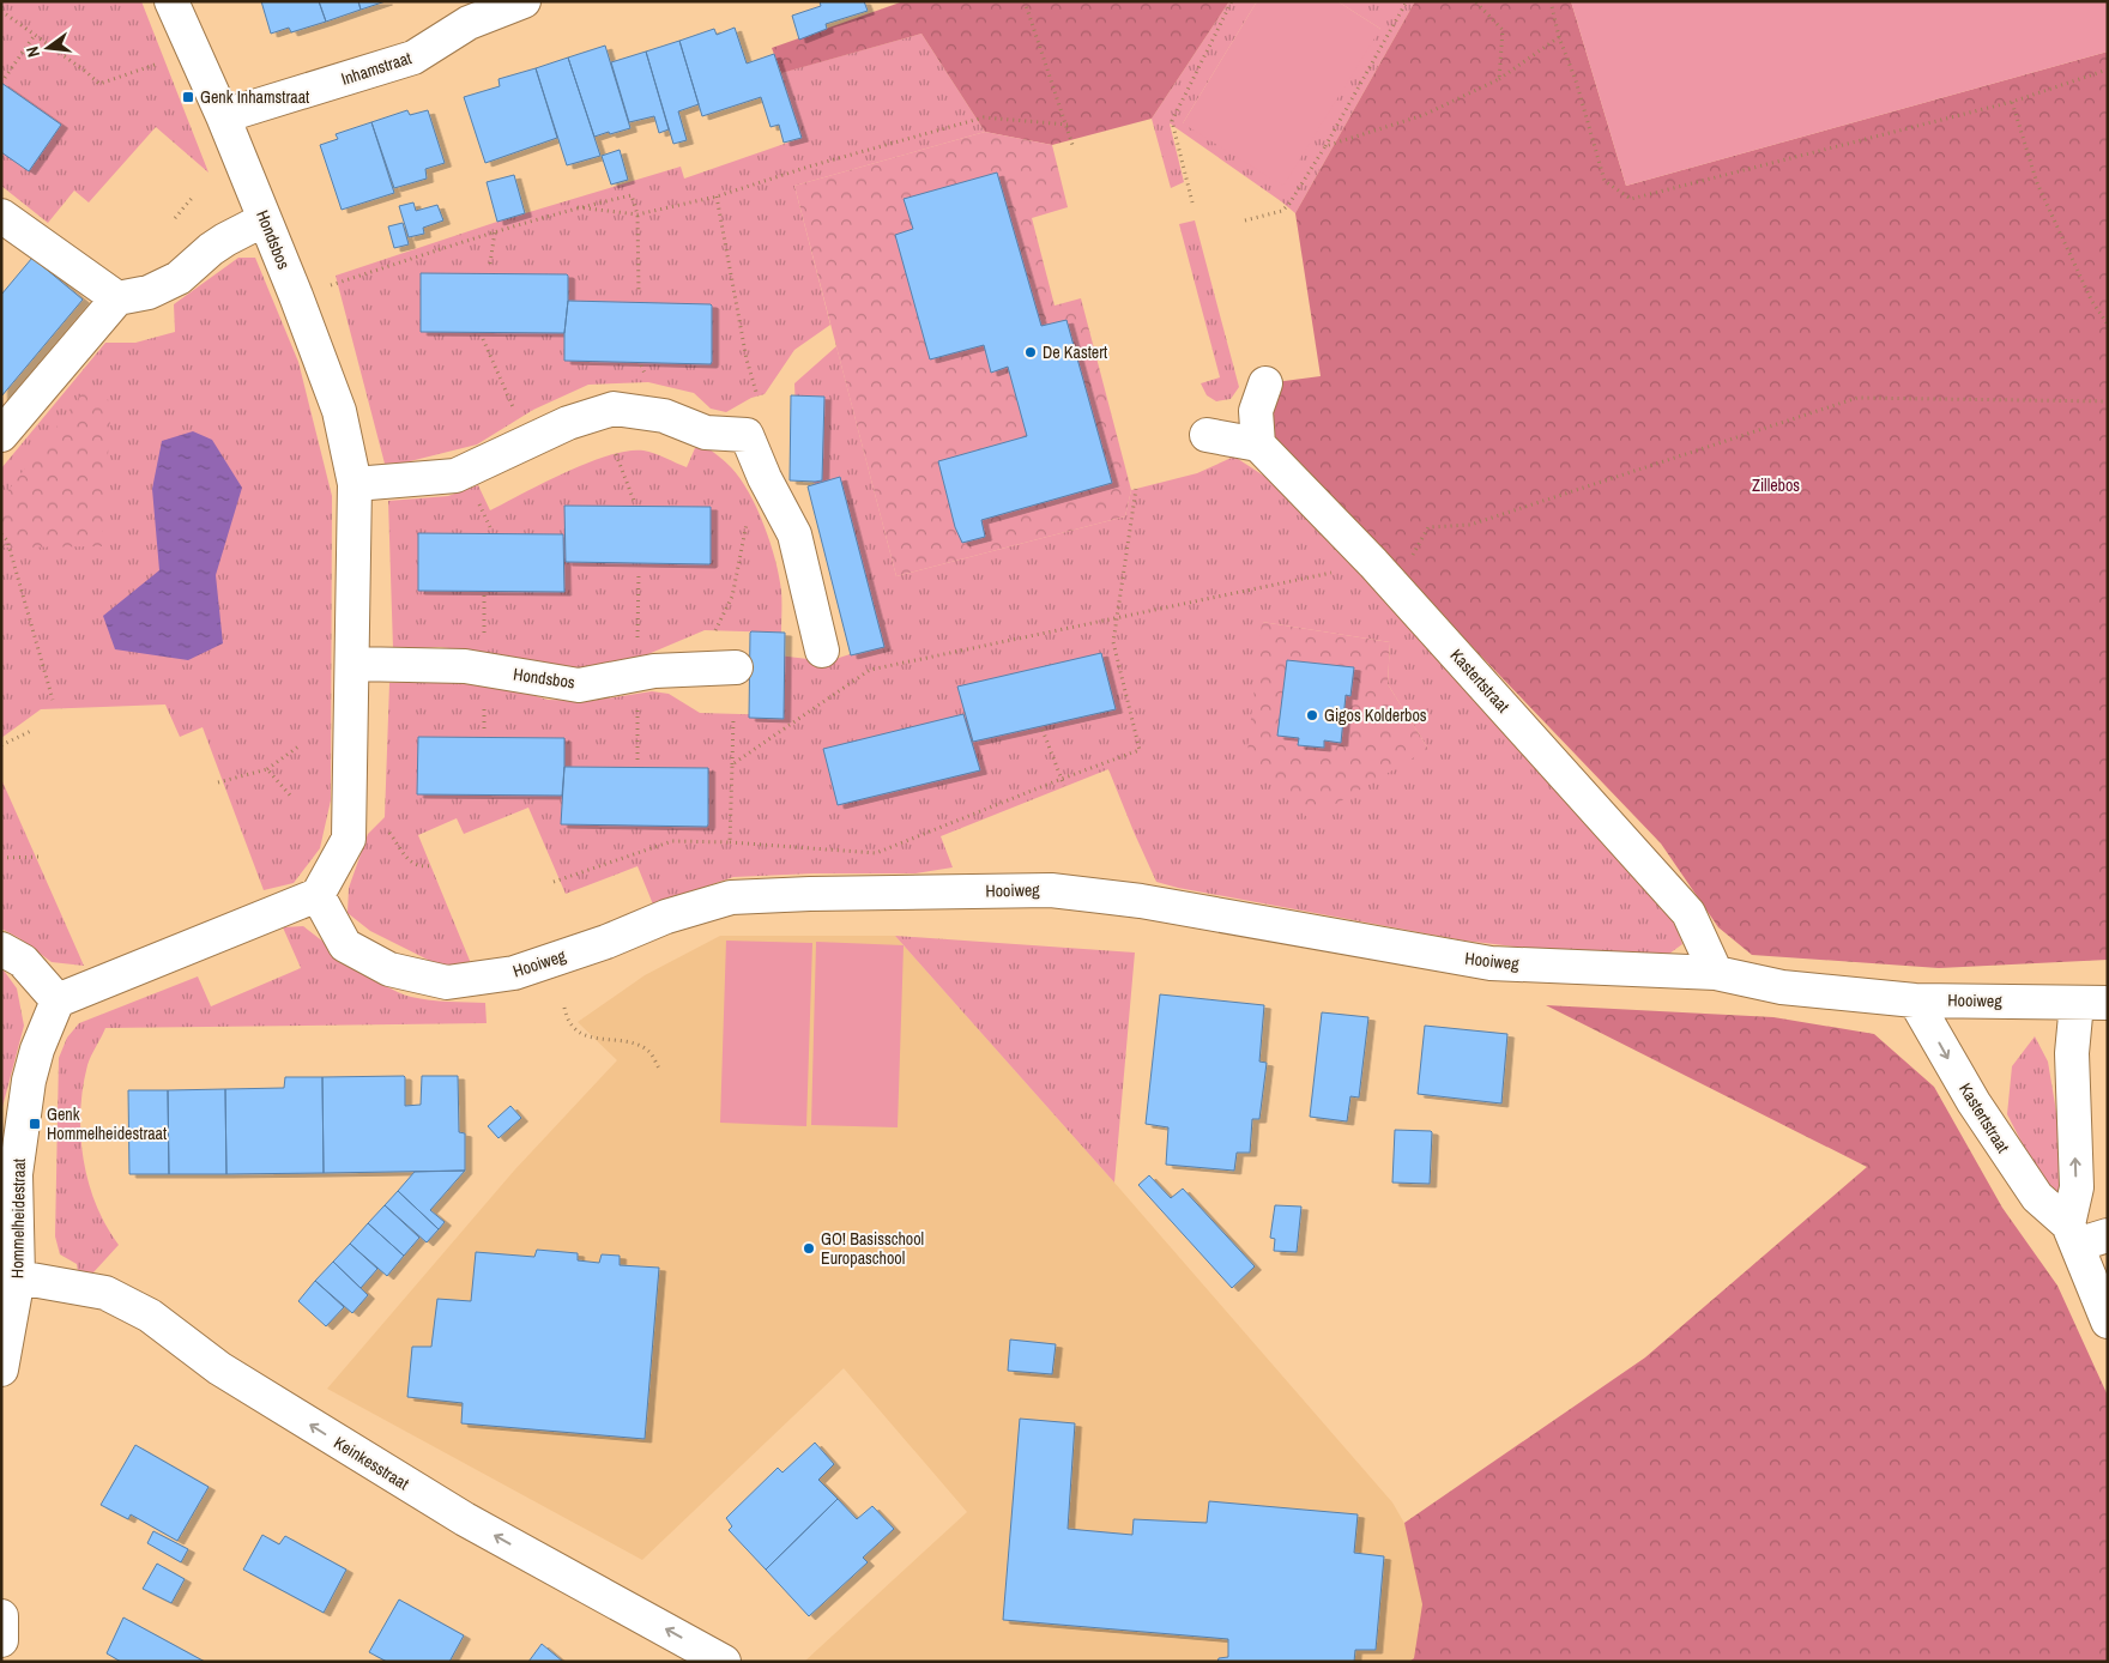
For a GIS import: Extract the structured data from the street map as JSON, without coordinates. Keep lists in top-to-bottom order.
{
  "streets": {
    "street": [
      "Inhamstraat",
      "Hondsbos",
      "Kastertstraat",
      "Hooiweg",
      "Hommelheidestraat",
      "Keinkesstraat"
    ]
  },
  "crossings": [
    ["Inhamstraat", "Hondsbos"],
    ["Hondsbos", "Hooiweg"],
    ["Kastertstraat", "Hooiweg"],
    ["Hommelheidestraat", "Keinkesstraat"]
  ],
  "one_way": ["Keinkesstraat"],
  "parks": ["Zillebos"],
  "places": {
    "transit": ["Genk Inhamstraat", "Genk Hommelheidestraat"],
    "other": ["De Kastert", "Gigos Kolderbos", "GO! Basisschool Europaschool"]
  },
  "north": "left"
}
